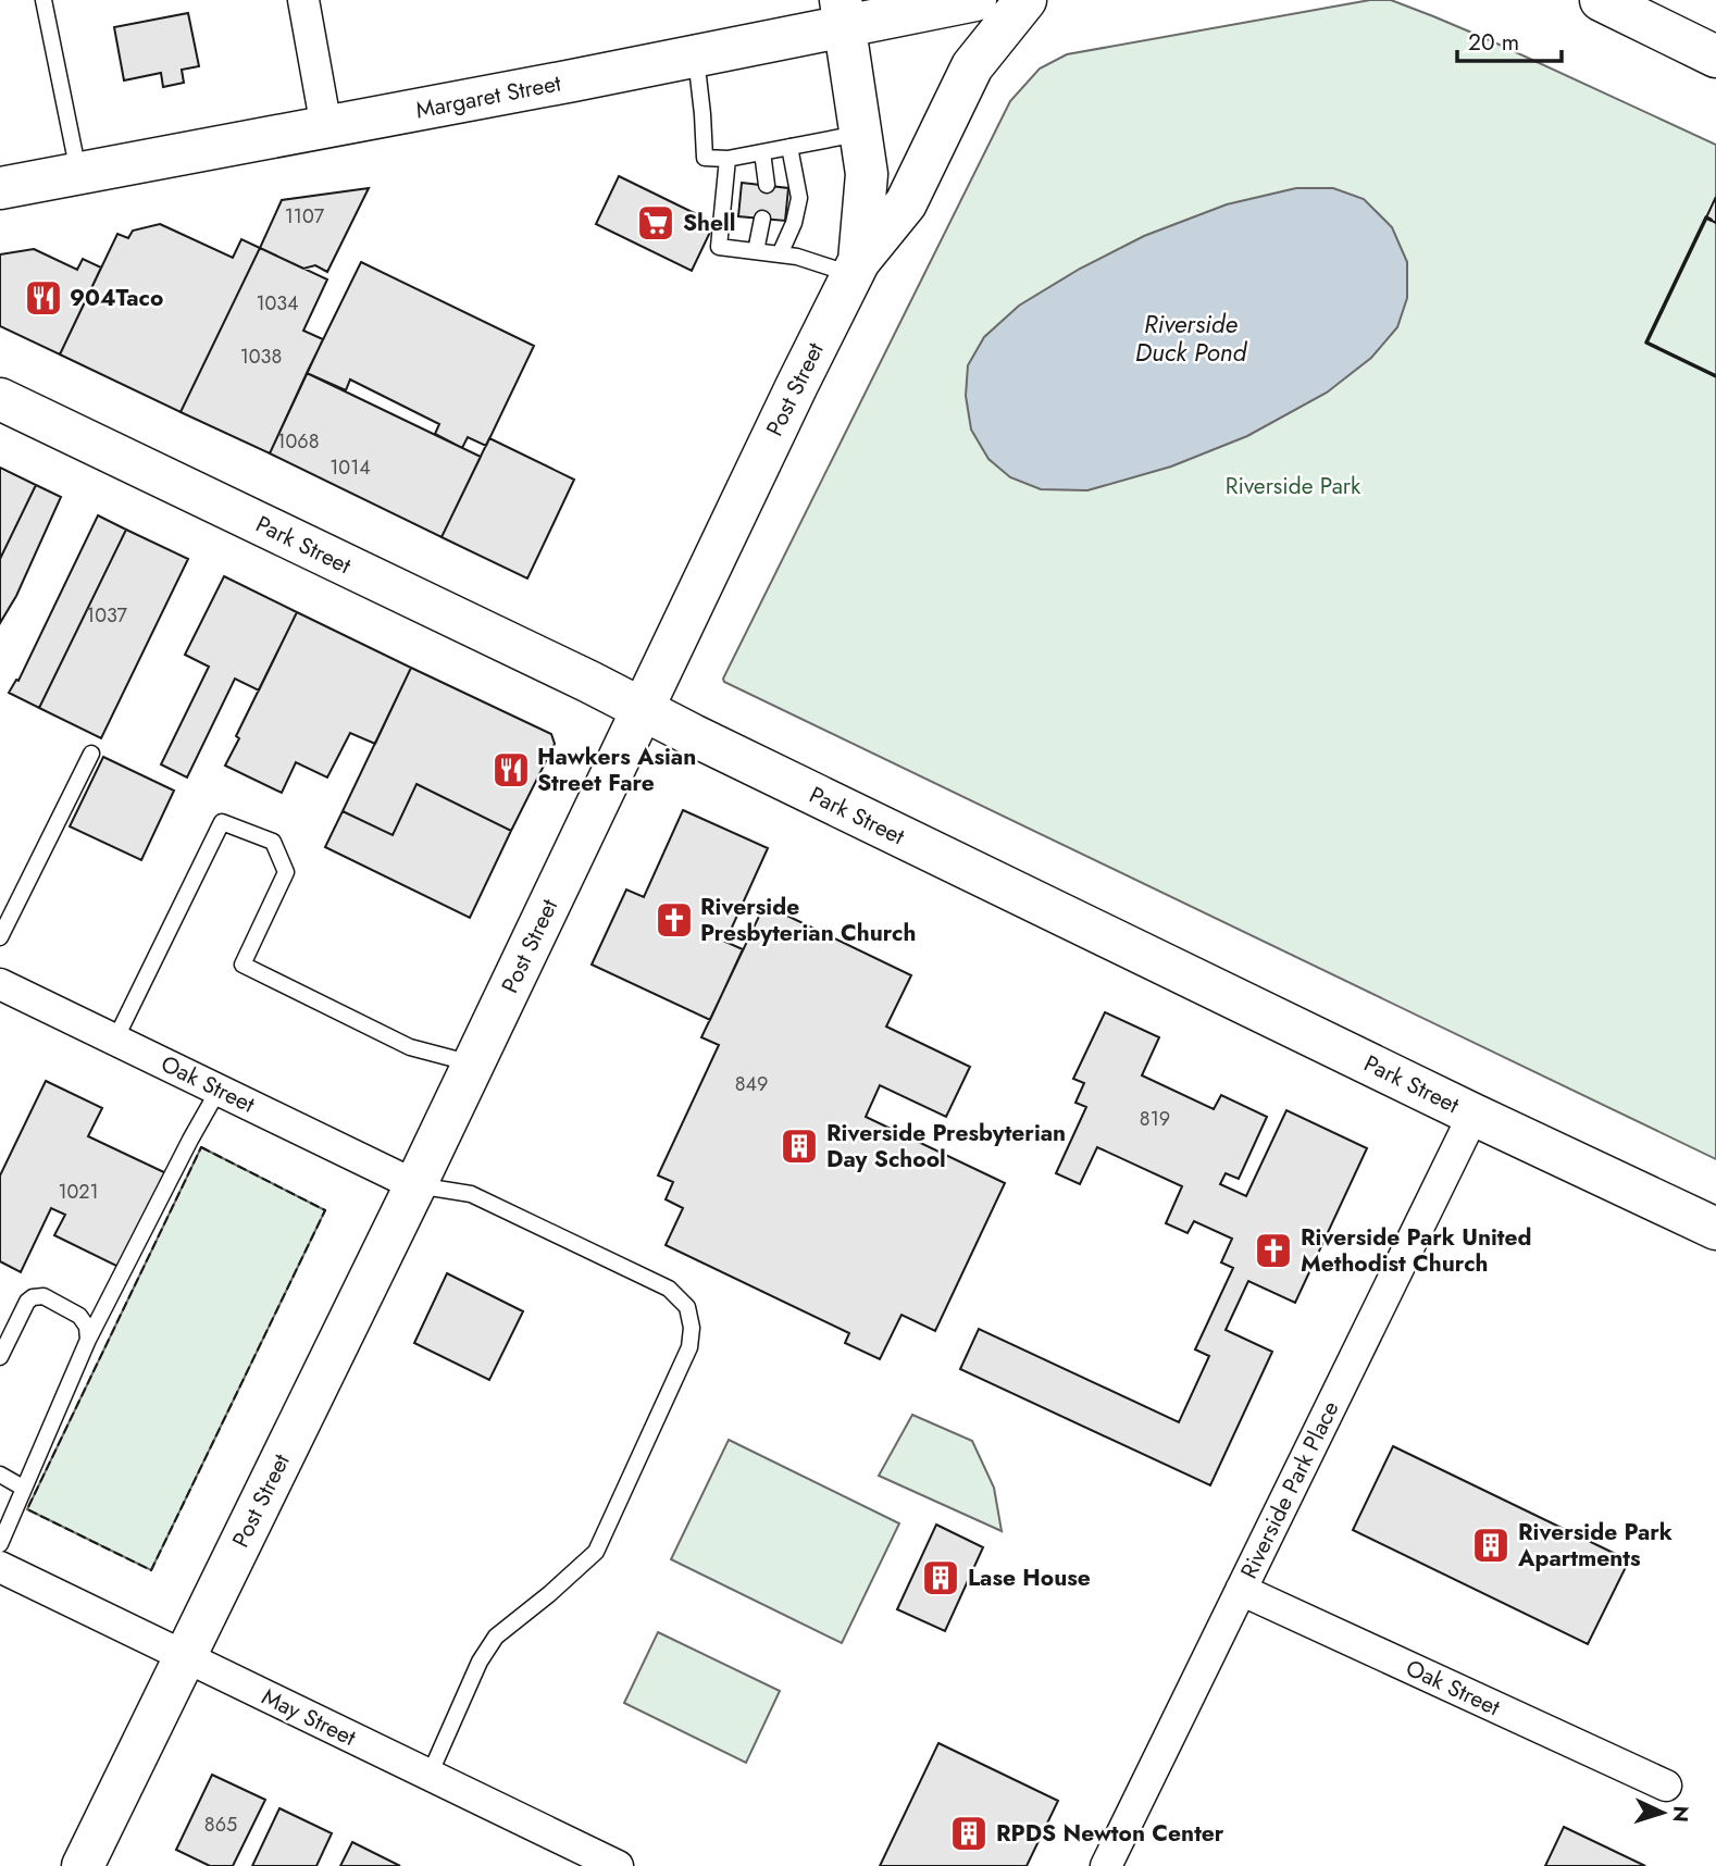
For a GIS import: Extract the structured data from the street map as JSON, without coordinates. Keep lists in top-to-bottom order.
{
  "streets": {
    "street": [
      "Margaret Street",
      "Post Street",
      "Park Street",
      "Oak Street",
      "Riverside Park Place",
      "May Street"
    ]
  },
  "crossings": [
    ["Margaret Street", "Post Street"],
    ["Post Street", "Park Street"],
    ["Post Street", "Oak Street"],
    ["Post Street", "May Street"],
    ["Park Street", "Riverside Park Place"],
    ["Oak Street", "Riverside Park Place"]
  ],
  "water": ["Riverside Duck Pond"],
  "parks": ["Riverside Park"],
  "places": {
    "supermarket": ["Shell"],
    "restaurant": ["904Taco", "Hawkers Asian Street Fare"],
    "church": ["Riverside Presbyterian Church", "Riverside Park United Methodist Church"],
    "building": [
      "Riverside Presbyterian Day School",
      "Riverside Park Apartments",
      "Lase House",
      "RPDS Newton Center"
    ]
  },
  "house_numbers": [
    "1107",
    "1034",
    "1038",
    "1068",
    "1014",
    "1037",
    "849",
    "819",
    "1021",
    "865"
  ],
  "scale_bar": "20 m",
  "north": "right"
}
